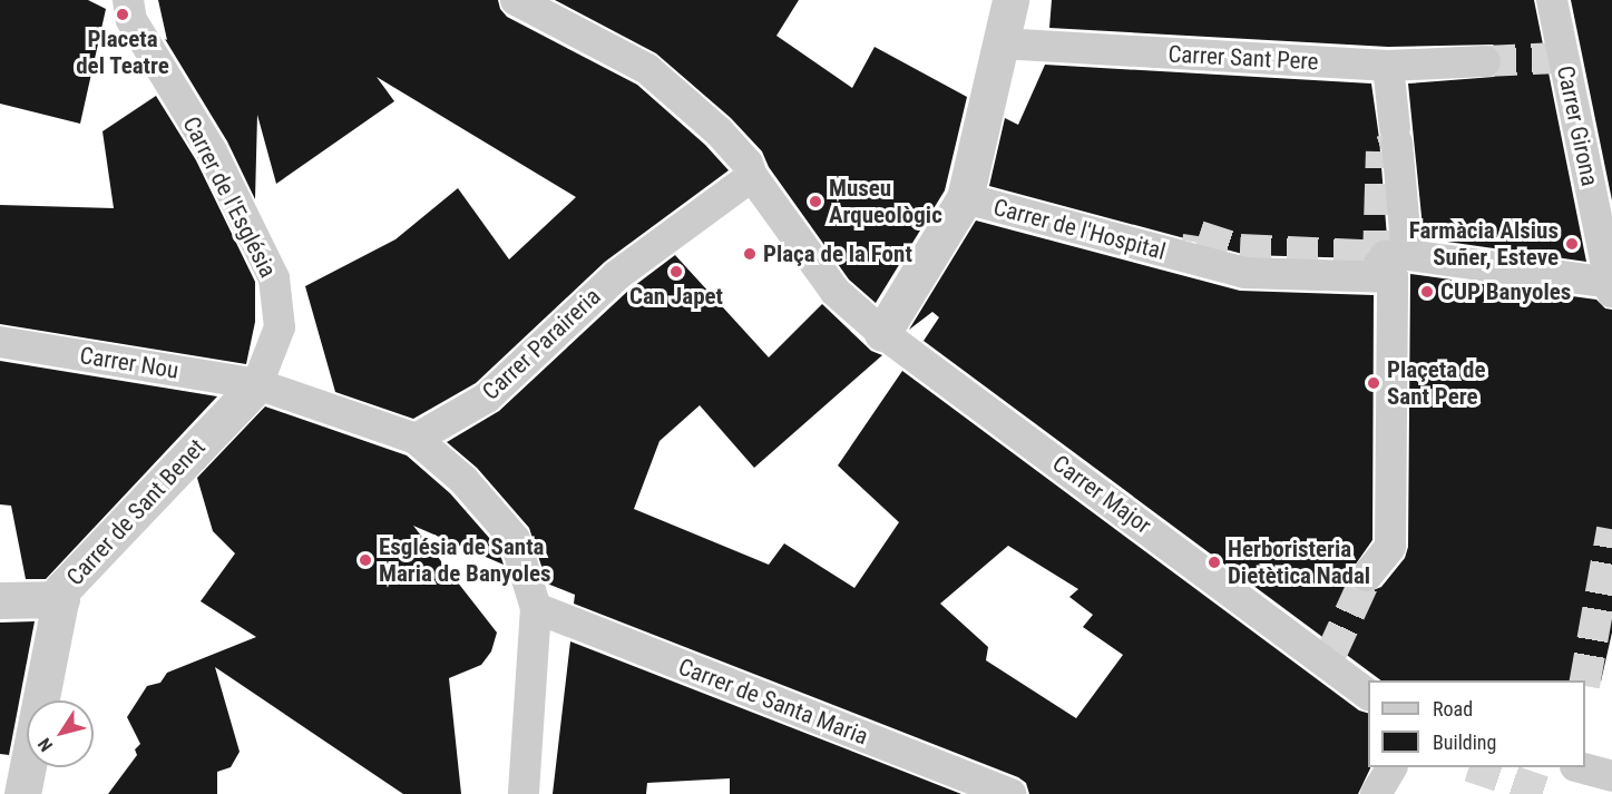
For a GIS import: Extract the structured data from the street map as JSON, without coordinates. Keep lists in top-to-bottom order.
{
  "streets": {
    "street": [
      "Carrer Sant Pere",
      "Carrer Girona",
      "Carrer de l'Església",
      "Carrer de l'Hospital",
      "Carrer Paraireria",
      "Carrer Nou",
      "Carrer Major",
      "Carrer de Sant Benet",
      "Carrer de Santa Maria"
    ]
  },
  "crossings": [
    ["Carrer Girona", "Carrer de l'Hospital"],
    ["Carrer de l'Església", "Carrer Nou"],
    ["Carrer de l'Església", "Carrer de Sant Benet"],
    ["Carrer Paraireria", "Carrer Nou"],
    ["Carrer Paraireria", "Carrer Major"],
    ["Carrer Nou", "Carrer de Sant Benet"],
    ["Carrer Nou", "Carrer de Santa Maria"]
  ],
  "places": [
    "Placeta del Teatre",
    "Museu Arqueològic",
    "Farmàcia Alsius Suñer, Esteve",
    "Plaça de la Font",
    "Can Japet",
    "CUP Banyoles",
    "Plaçeta de Sant Pere",
    "Església de Santa Maria de Banyoles",
    "Herboristeria Dietètica Nadal"
  ],
  "legend": ["Road", "Building"],
  "north": "bottom left"
}
